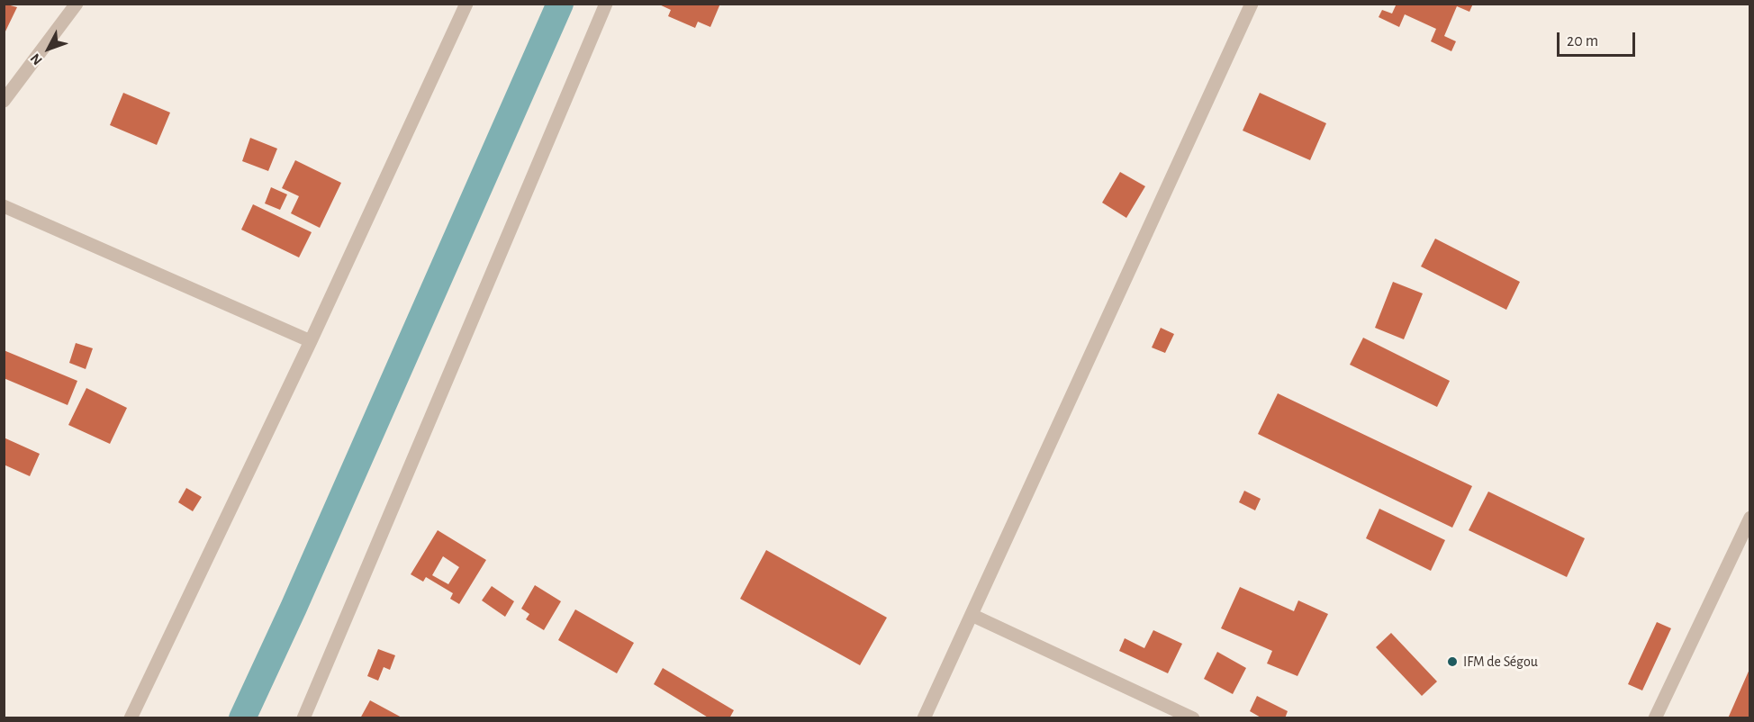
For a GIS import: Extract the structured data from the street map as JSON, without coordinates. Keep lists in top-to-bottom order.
{
  "places": ["IFM de Ségou"],
  "scale_bar": "20 m",
  "north": "bottom left"
}
